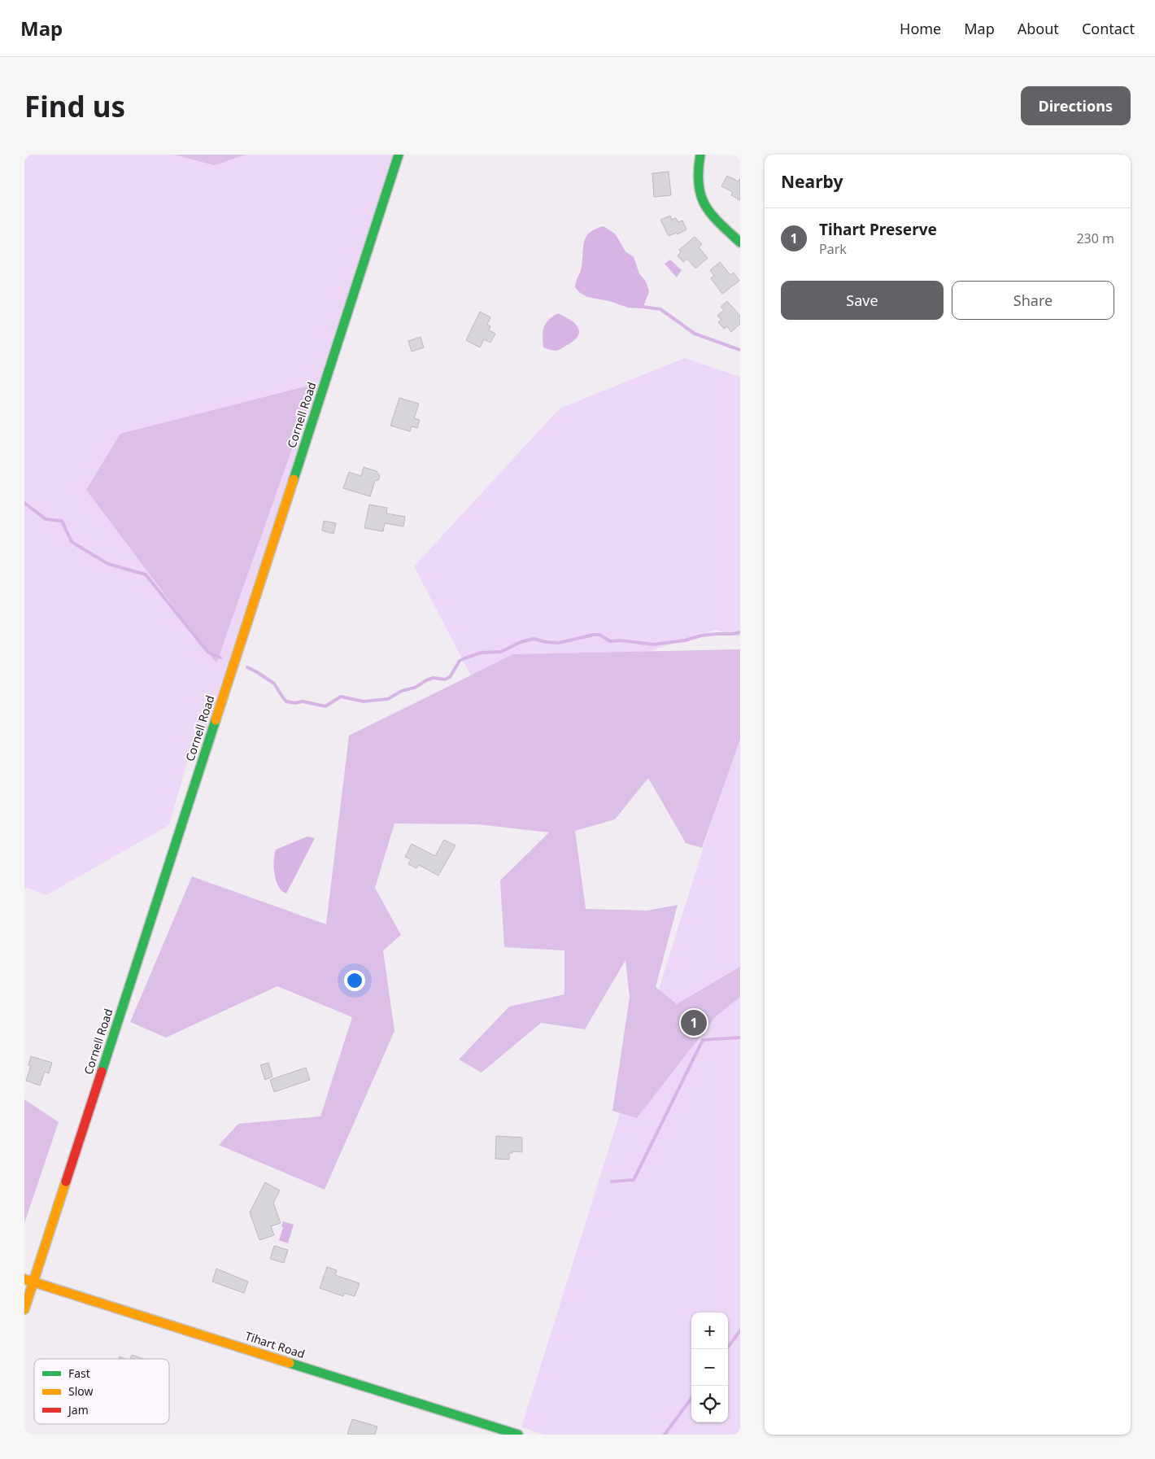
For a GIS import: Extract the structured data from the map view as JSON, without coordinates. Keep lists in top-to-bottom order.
{
  "streets": {
    "street": ["Cornell Road", "Tihart Road"]
  },
  "crossings": [
    ["Cornell Road", "Tihart Road"]
  ],
  "legend": ["Fast", "Slow", "Jam"],
  "page": {
    "header": "Map",
    "nav": [
      "Home",
      "Map",
      "About",
      "Contact"
    ],
    "buttons": [
      "Directions",
      ["Save", "Share"]
    ],
    "title": "Find us",
    "heading": "Nearby",
    "list": [
      {
        "mark": "1",
        "name": "Tihart Preserve",
        "note": "Park",
        "value": "230 m"
      }
    ],
    "pins": "1",
    "map_buttons": ["+", "−"]
  }
}
